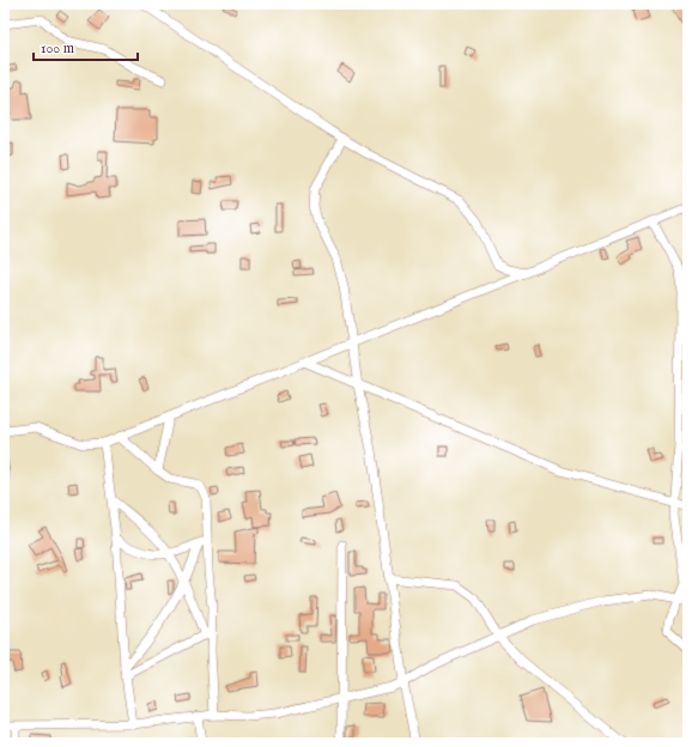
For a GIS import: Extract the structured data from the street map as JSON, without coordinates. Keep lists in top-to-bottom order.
{
  "scale_bar": "100 m"
}
